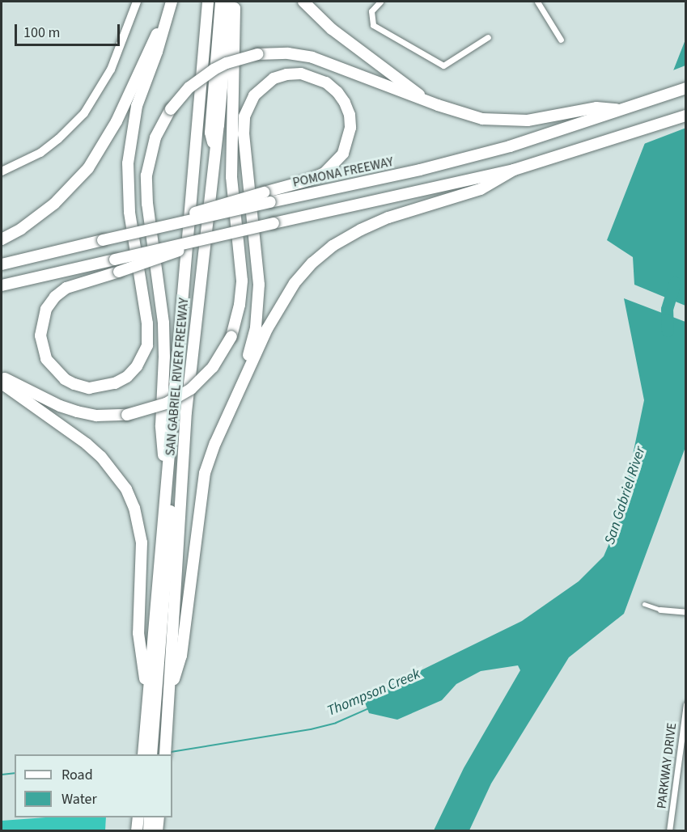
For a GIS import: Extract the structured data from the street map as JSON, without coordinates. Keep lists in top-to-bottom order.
{
  "streets": {
    "highway": ["POMONA FREEWAY", "SAN GABRIEL RIVER FREEWAY"],
    "street": ["PARKWAY DRIVE"]
  },
  "water": ["San Gabriel River", "Thompson Creek"],
  "legend": ["Road", "Water"],
  "scale_bar": "100 m"
}
